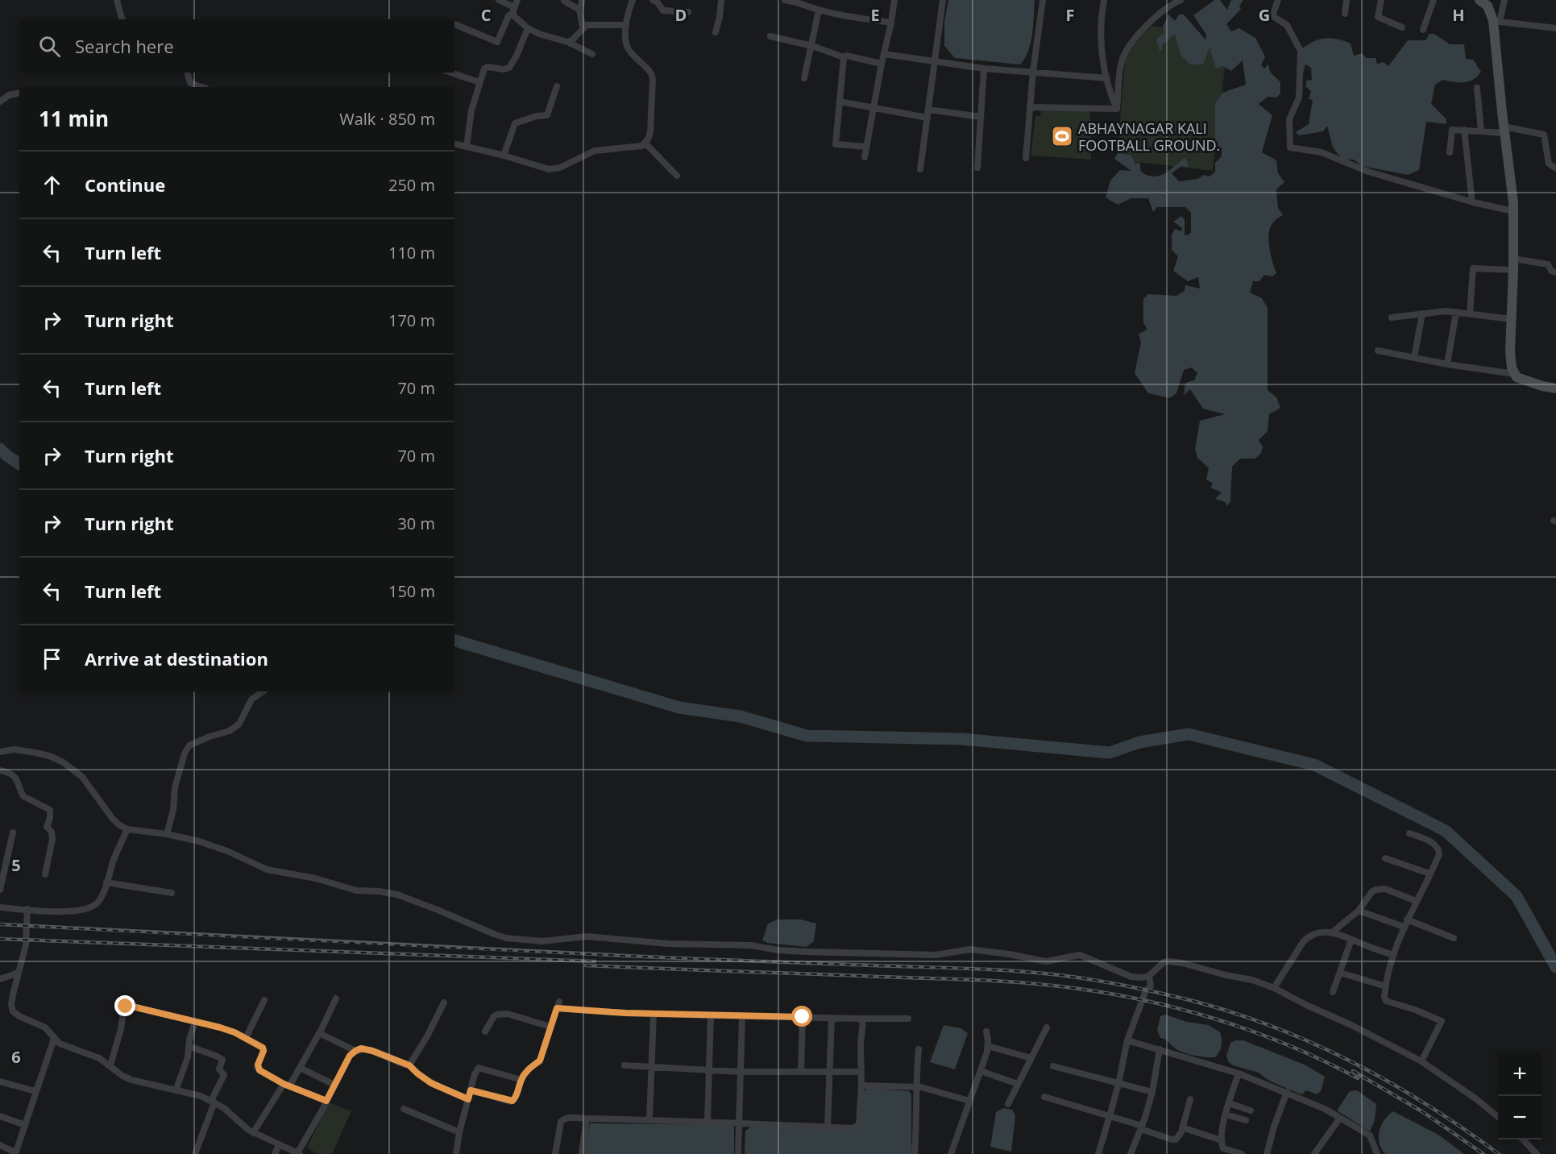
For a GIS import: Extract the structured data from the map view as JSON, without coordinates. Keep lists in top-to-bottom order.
{
  "places": {
    "sports": ["ABHAYNAGAR KALI FOOTBALL GROUND."]
  },
  "page": {
    "search": "Search here",
    "heading": ["11 min", "Walk · 850 m"],
    "list": [
      ["Continue", "250 m"],
      ["Turn left", "110 m"],
      ["Turn right", "170 m"],
      ["Turn left", "70 m"],
      ["Turn right", "70 m"],
      ["Turn right", "30 m"],
      ["Turn left", "150 m"],
      "Arrive at destination"
    ],
    "map_buttons": ["+", "−"]
  },
  "grid": {
    "columns": [
      "C",
      "D",
      "E",
      "F",
      "G",
      "H"
    ],
    "rows": ["5", "6"]
  }
}
